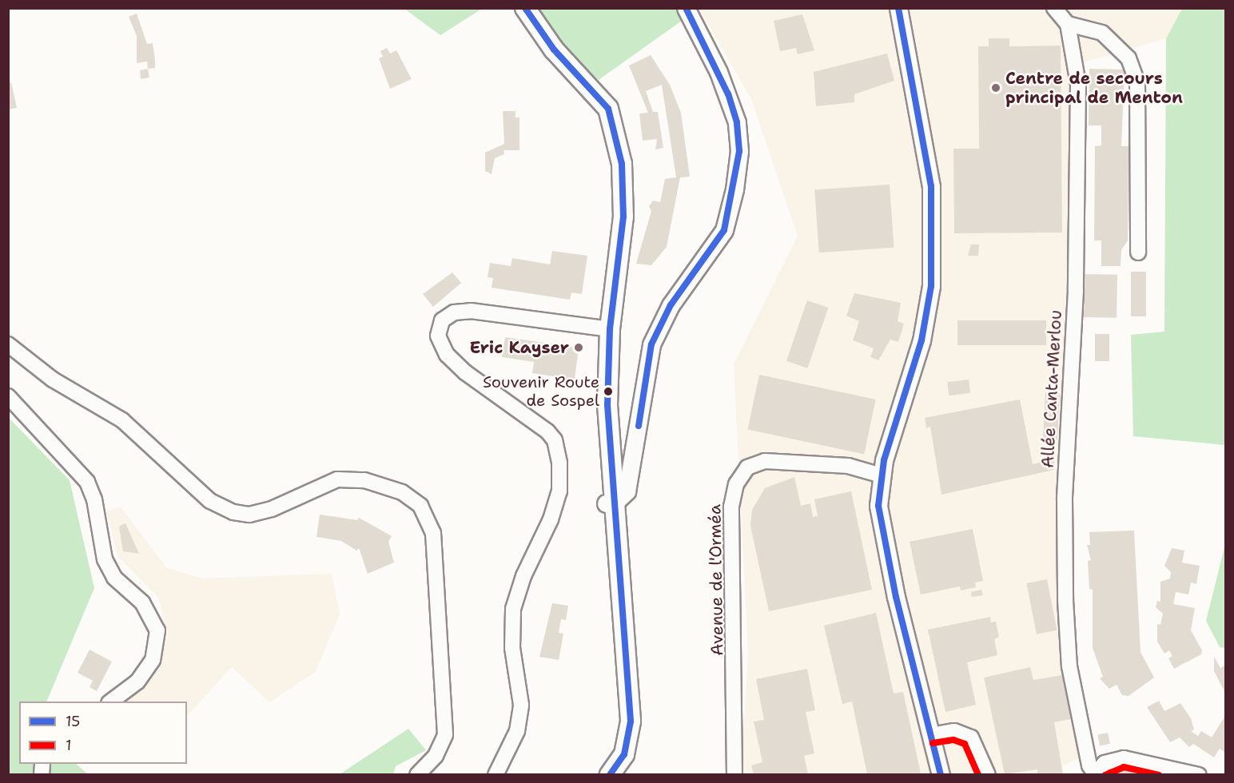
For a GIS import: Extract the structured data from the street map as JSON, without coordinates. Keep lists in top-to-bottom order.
{
  "streets": {
    "street": ["Allée Canta-Merlou", "Avenue de l'Orméa"]
  },
  "places": ["Centre de secours principal de Menton", "Eric Kayser", "Souvenir Route de Sospel"],
  "lines": ["transit line 15", "transit line 1"],
  "legend": ["15", "1"]
}
